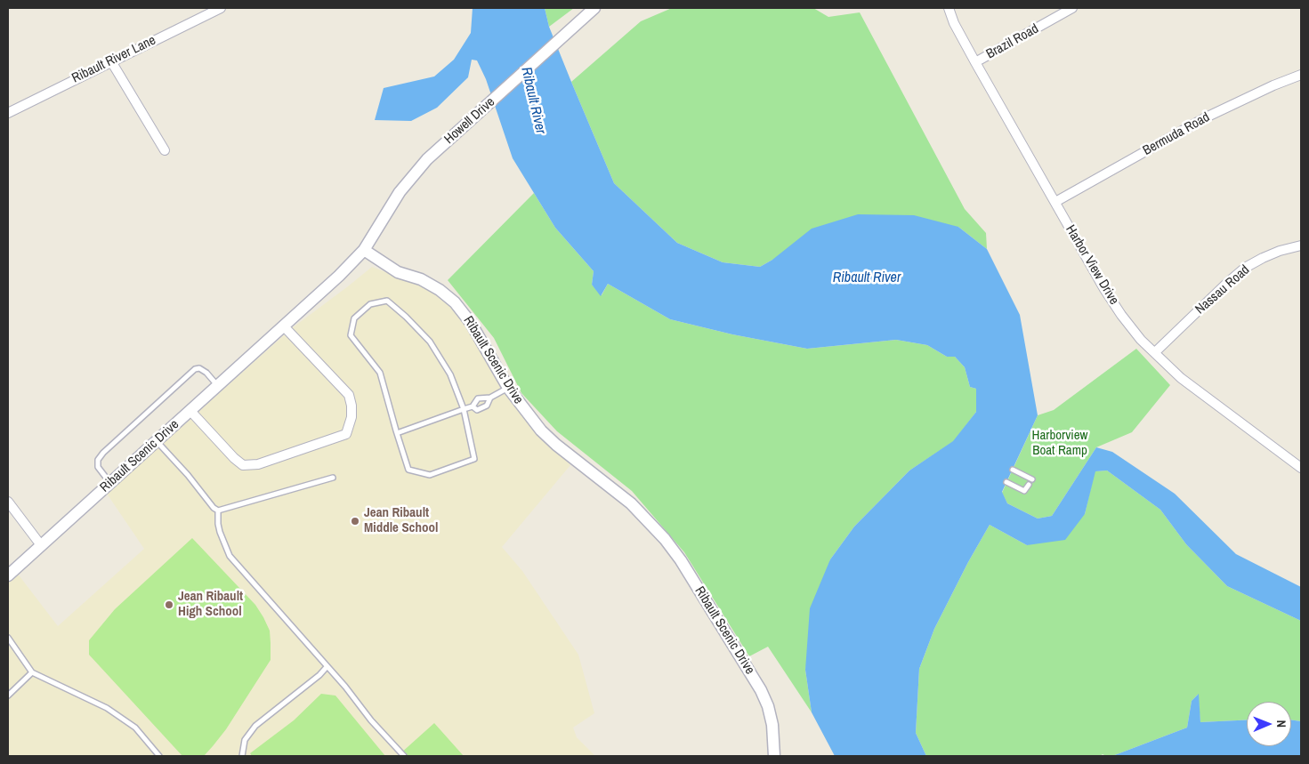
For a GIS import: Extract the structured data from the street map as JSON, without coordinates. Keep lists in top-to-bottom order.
{
  "streets": {
    "street": [
      "Brazil Road",
      "Ribault River Lane",
      "Howell Drive",
      "Bermuda Road",
      "Harbor View Drive",
      "Nassau Road",
      "Ribault Scenic Drive"
    ]
  },
  "crossings": [
    ["Brazil Road", "Harbor View Drive"],
    ["Howell Drive", "Ribault Scenic Drive"],
    ["Bermuda Road", "Harbor View Drive"],
    ["Harbor View Drive", "Nassau Road"]
  ],
  "water": ["Ribault River"],
  "parks": ["Harborview Boat Ramp"],
  "places": ["Jean Ribault Middle School", "Jean Ribault High School"],
  "north": "right"
}
